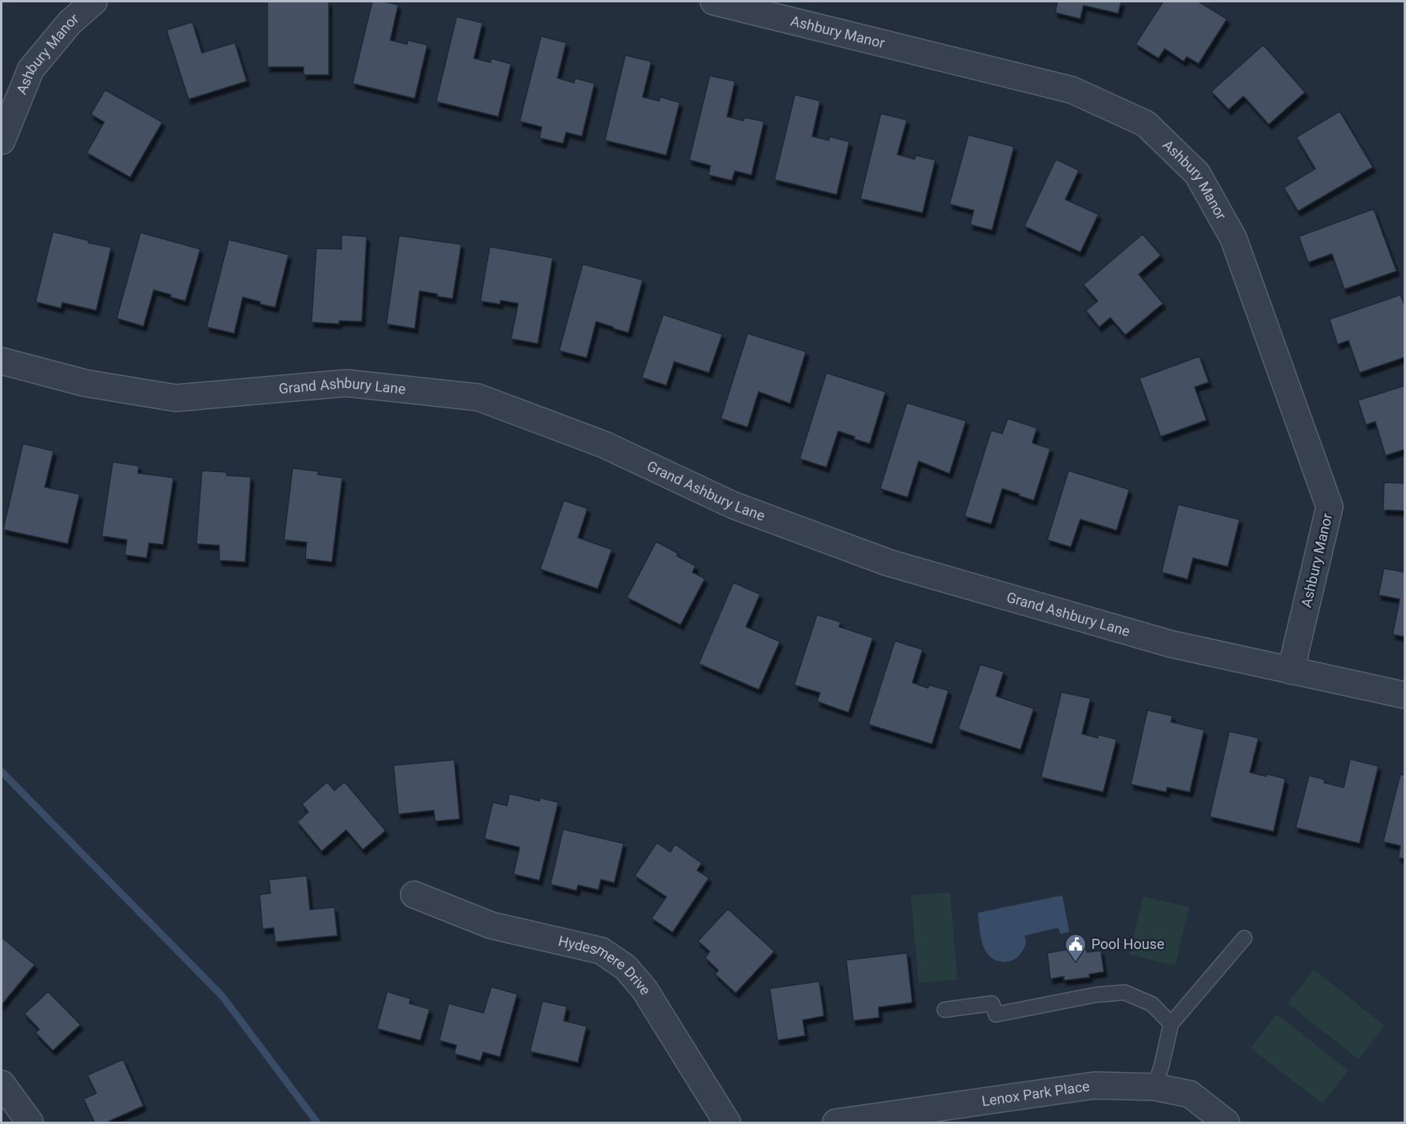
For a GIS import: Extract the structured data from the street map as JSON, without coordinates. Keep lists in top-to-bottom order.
{
  "streets": {
    "street": [
      "Ashbury Manor",
      "Grand Ashbury Lane",
      "Hydesmere Drive",
      "Lenox Park Place"
    ]
  },
  "crossings": [
    ["Ashbury Manor", "Grand Ashbury Lane"]
  ],
  "places": {
    "public building": ["Pool House"]
  }
}
